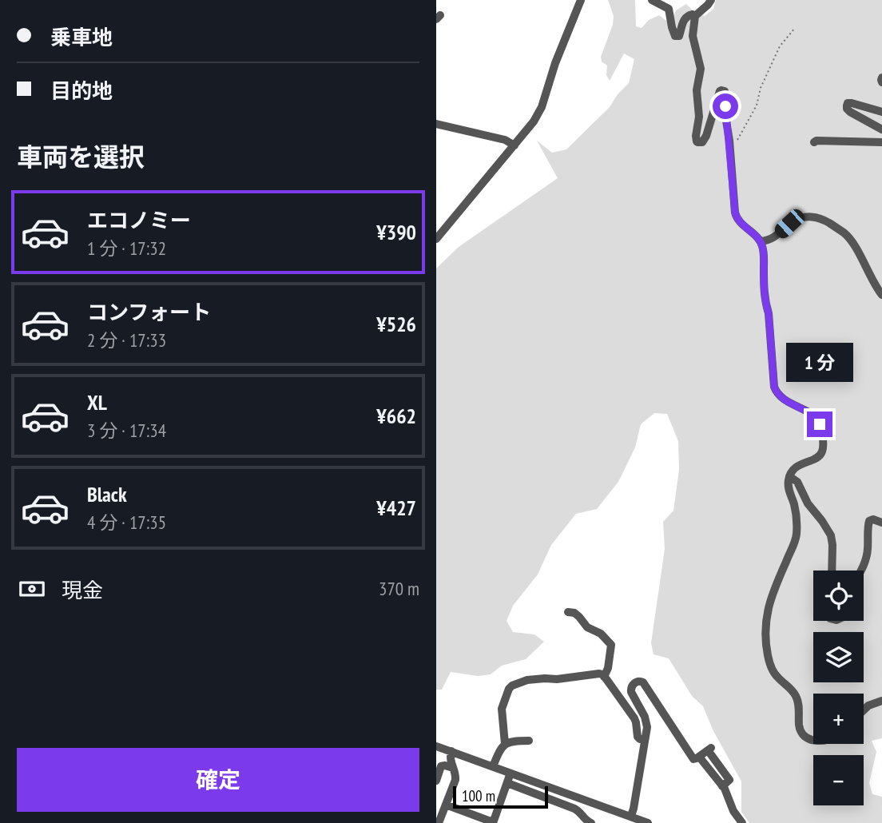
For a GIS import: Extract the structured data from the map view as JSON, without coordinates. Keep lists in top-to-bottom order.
{
  "scale_bar": "100 m",
  "page": {
    "banner": ["乗車地", "目的地"],
    "heading": "車両を選択",
    "list": [
      {
        "name": "エコノミー",
        "note": "1 分 · 17:32",
        "value": "¥390"
      },
      {
        "name": "コンフォート",
        "note": "2 分 · 17:33",
        "value": "¥526"
      },
      {
        "name": "XL",
        "note": "3 分 · 17:34",
        "value": "¥662"
      },
      {
        "name": "Black",
        "note": "4 分 · 17:35",
        "value": "¥427"
      }
    ],
    "bubble": "1 分",
    "pay": ["現金", "370 m"],
    "map_buttons": ["+", "−"],
    "buttons": "確定",
    "scale": "100 m"
  }
}
